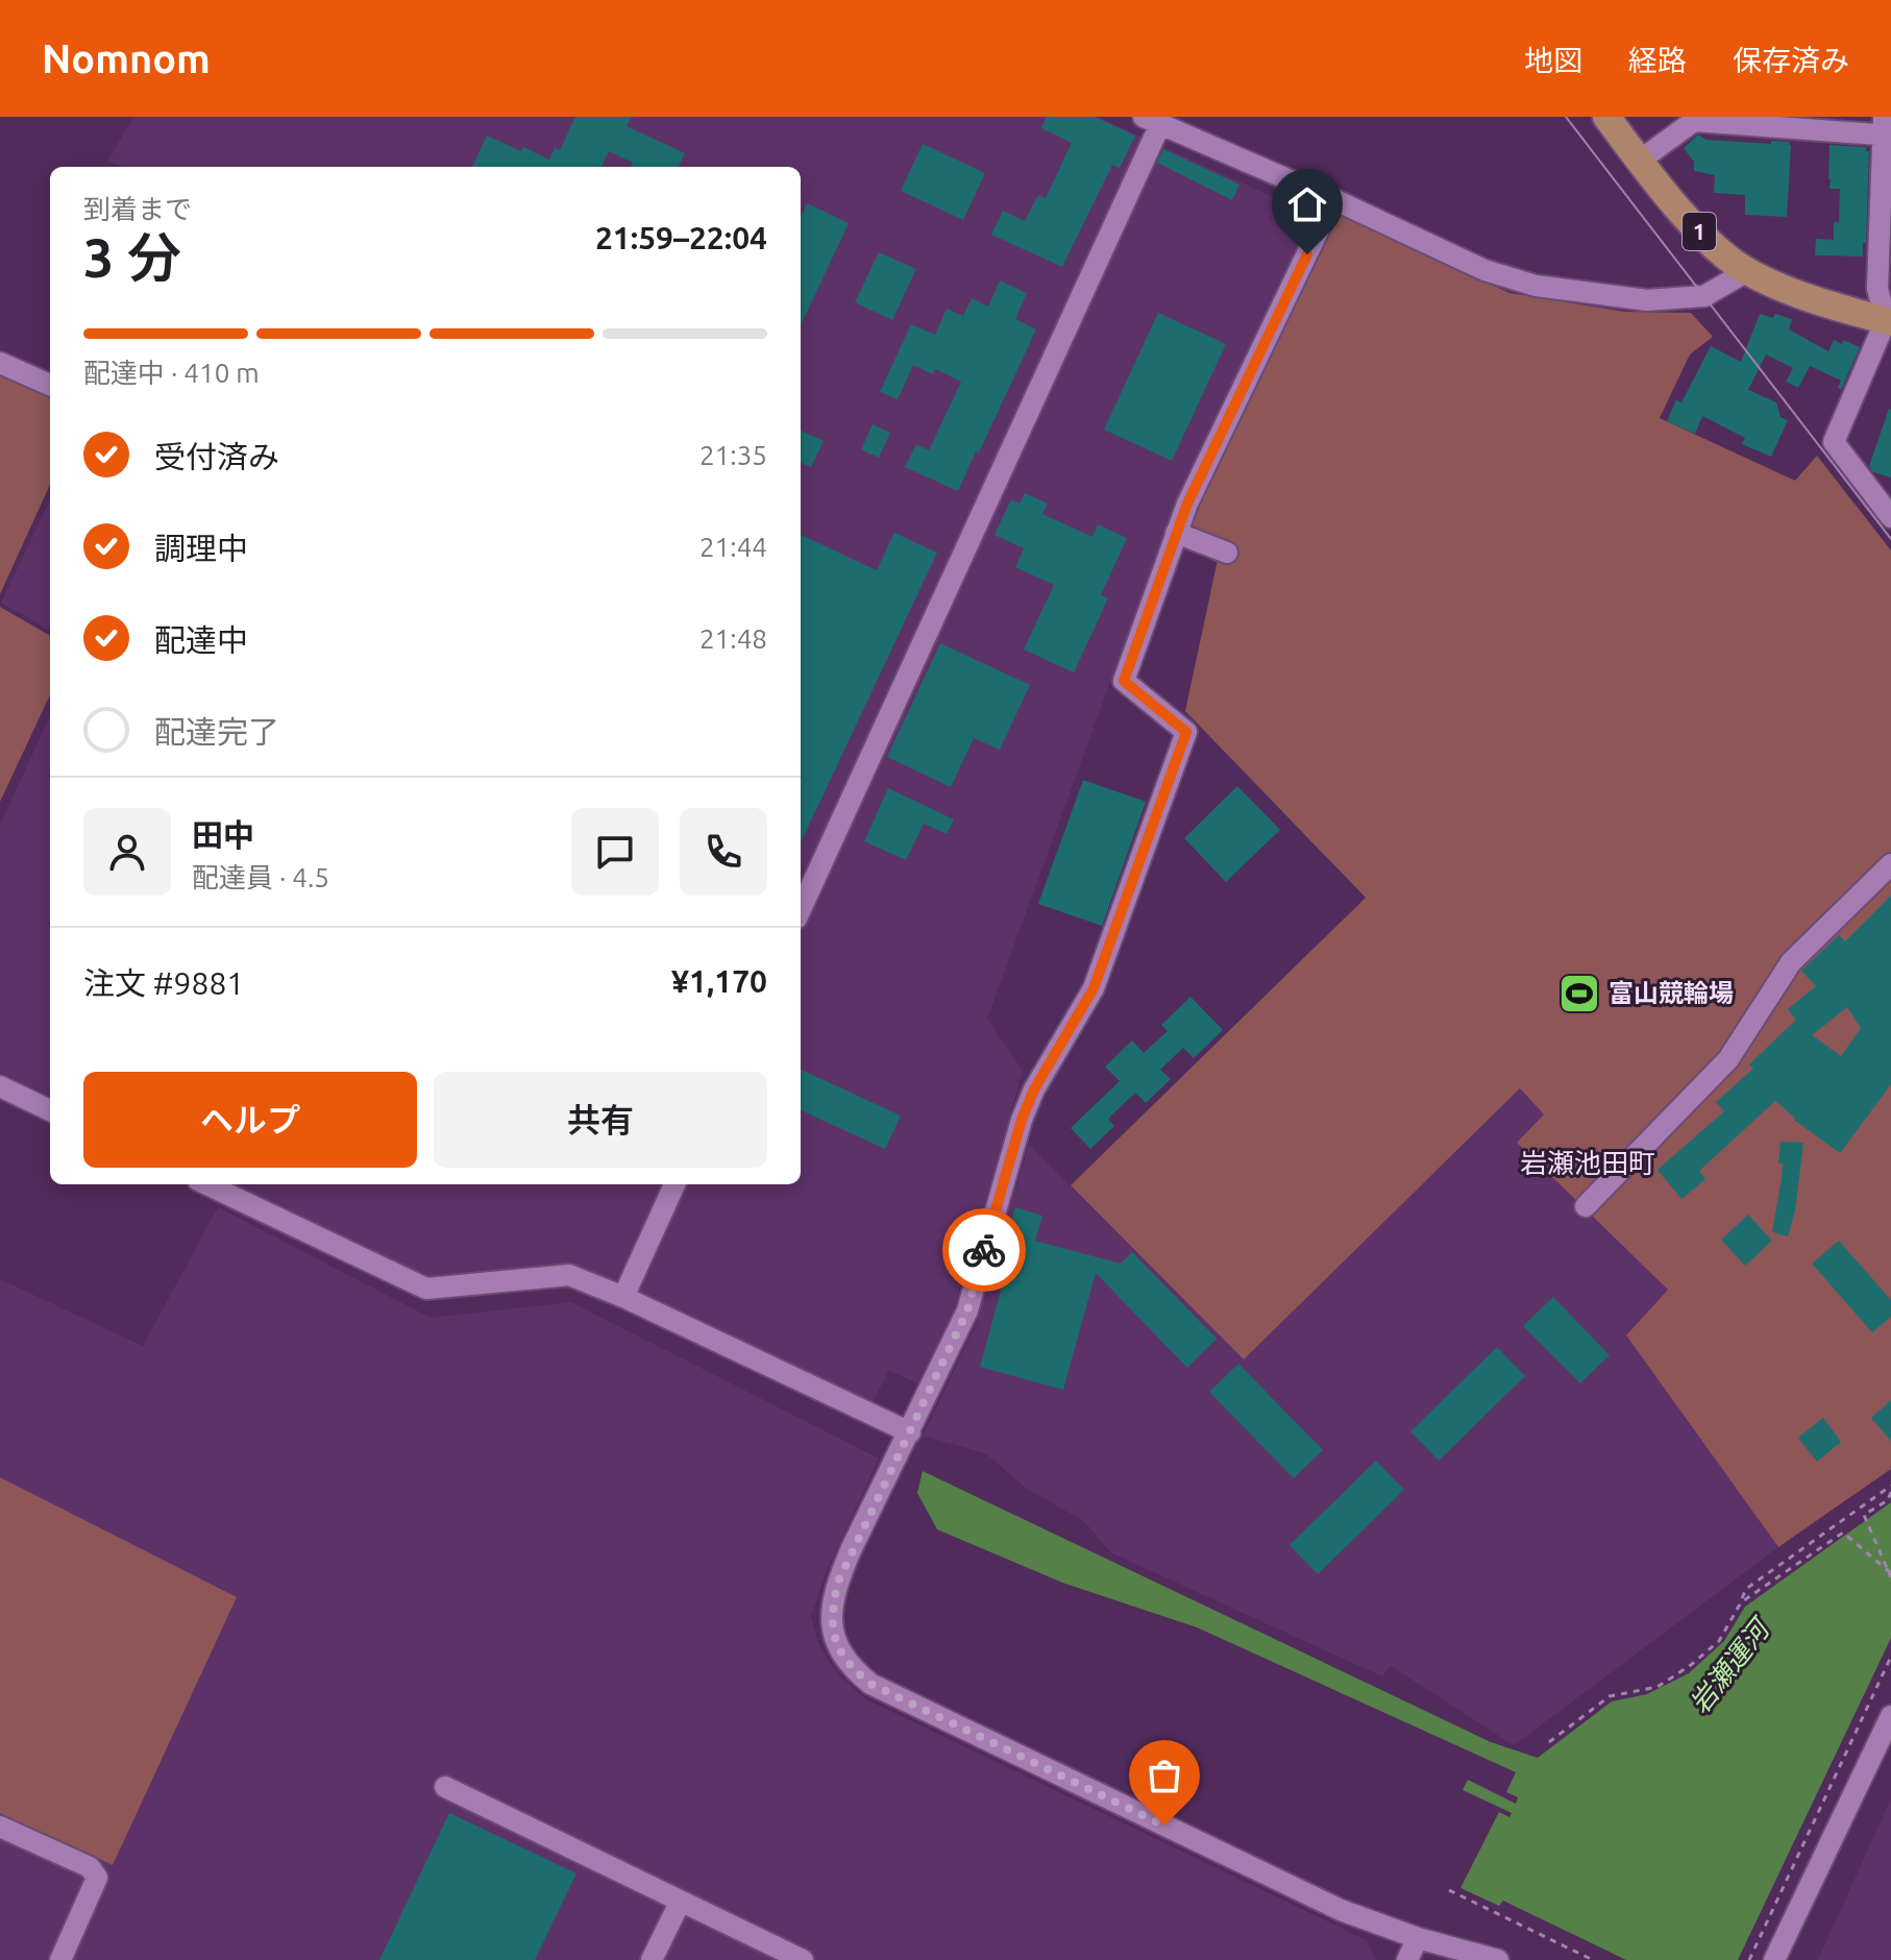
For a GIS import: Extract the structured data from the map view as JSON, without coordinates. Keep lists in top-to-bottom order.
{
  "streets": {
    "main road": ["1"]
  },
  "districts": ["岩瀬池田町"],
  "water": ["岩瀬運河"],
  "places": {
    "sports": ["富山競輪場"]
  },
  "page": {
    "header": "Nomnom",
    "nav": ["地図", "経路", "保存済み"],
    "heading": ["3 分", "到着まで", "21:59–22:04"],
    "panel": [
      "田中",
      "配達員 · 4.5",
      "注文 #9881",
      "¥1,170"
    ],
    "bar": "配達中 · 410 m",
    "list": [
      ["受付済み", "21:35"],
      ["調理中", "21:44"],
      ["配達中", "21:48"],
      "配達完了"
    ],
    "buttons": ["ヘルプ", "共有"]
  }
}
